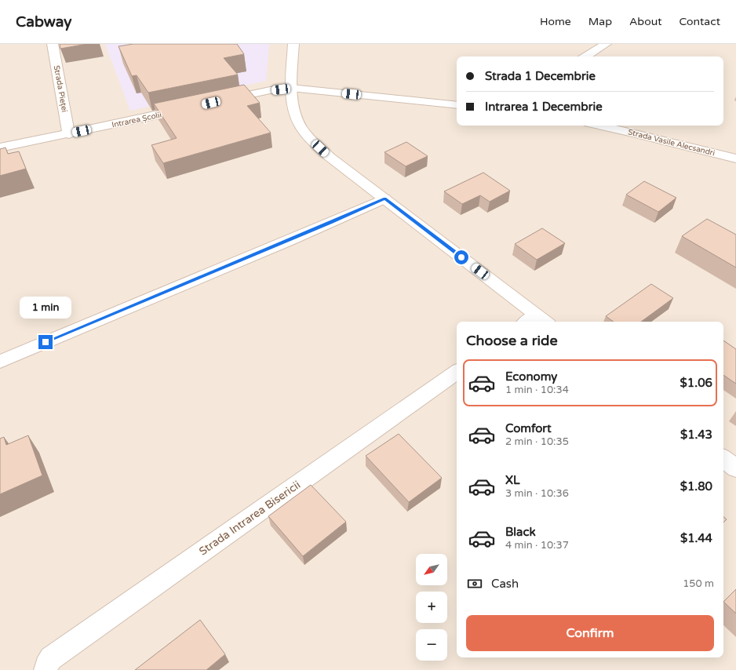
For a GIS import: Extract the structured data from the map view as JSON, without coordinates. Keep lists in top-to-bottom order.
{
  "streets": {
    "street": [
      "Strada Pieței",
      "Intrarea Școlii",
      "Strada Vasile Alecsandri",
      "Strada Intrarea Bisericii"
    ]
  },
  "crossings": [
    ["Strada Pieței", "Intrarea Școlii"]
  ],
  "north": "bottom left",
  "page": {
    "header": "Cabway",
    "nav": [
      "Home",
      "Map",
      "About",
      "Contact"
    ],
    "banner": ["Strada 1 Decembrie", "Intrarea 1 Decembrie"],
    "bubble": "1 min",
    "heading": "Choose a ride",
    "list": [
      {
        "name": "Economy",
        "note": "1 min · 10:34",
        "value": "$1.06"
      },
      {
        "name": "Comfort",
        "note": "2 min · 10:35",
        "value": "$1.43"
      },
      {
        "name": "XL",
        "note": "3 min · 10:36",
        "value": "$1.80"
      },
      {
        "name": "Black",
        "note": "4 min · 10:37",
        "value": "$1.44"
      }
    ],
    "map_buttons": ["+", "−"],
    "pay": ["Cash", "150 m"],
    "buttons": "Confirm"
  }
}
